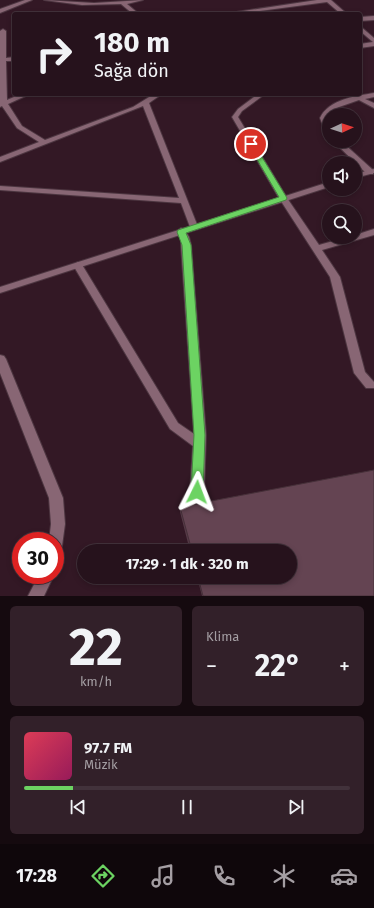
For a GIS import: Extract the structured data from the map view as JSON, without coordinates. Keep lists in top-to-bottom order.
{
  "north": "right",
  "page": {
    "turn": ["180 m", "Sağa dön"],
    "limit": "30",
    "trip": "17:29 · 1 dk · 320 m",
    "tile": [
      ["22", "km/h"],
      "Klima"
    ],
    "heat": ["−", "22°", "+"],
    "song": ["97.7 FM", "Müzik"],
    "tabs": "17:28"
  }
}
